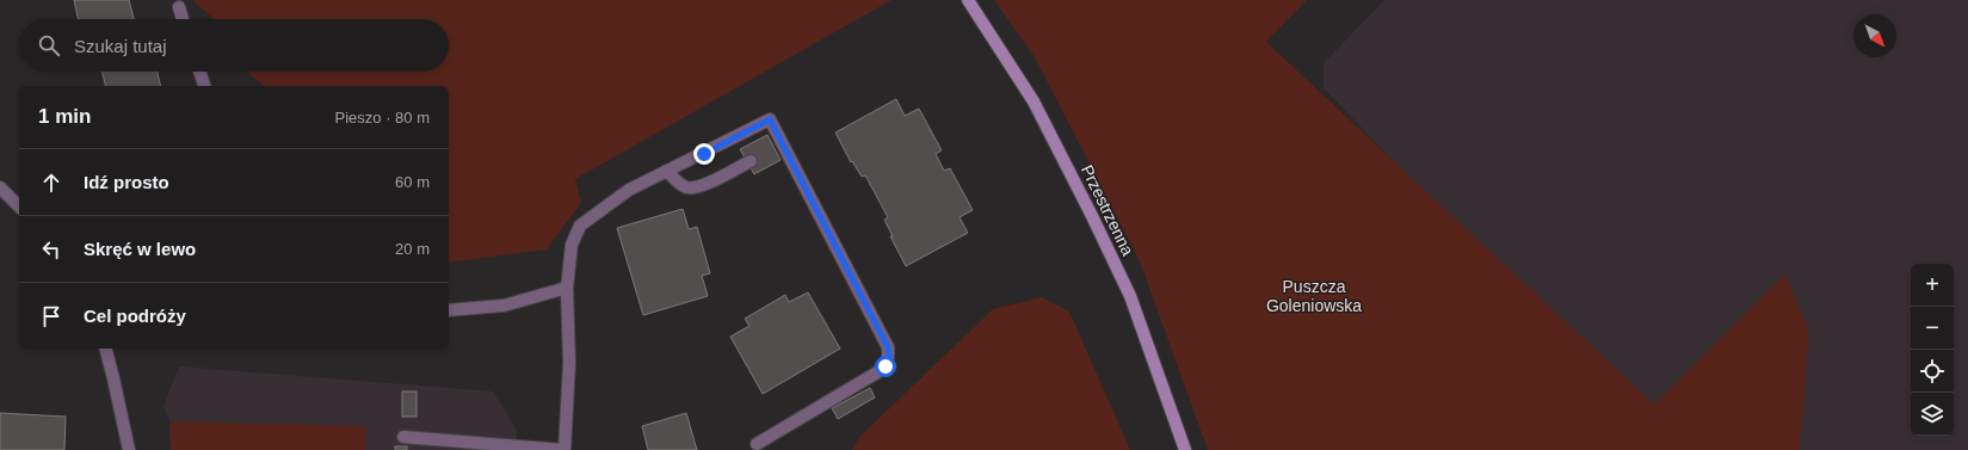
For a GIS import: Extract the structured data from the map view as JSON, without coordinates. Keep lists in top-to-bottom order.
{
  "streets": {
    "street": ["Przestrzenna"]
  },
  "parks": ["Puszcza Goleniowska"],
  "north": "bottom right",
  "page": {
    "search": "Szukaj tutaj",
    "heading": ["1 min", "Pieszo · 80 m"],
    "list": [
      ["Idź prosto", "60 m"],
      ["Skręć w lewo", "20 m"],
      "Cel podróży"
    ],
    "map_buttons": ["+", "−"]
  }
}
